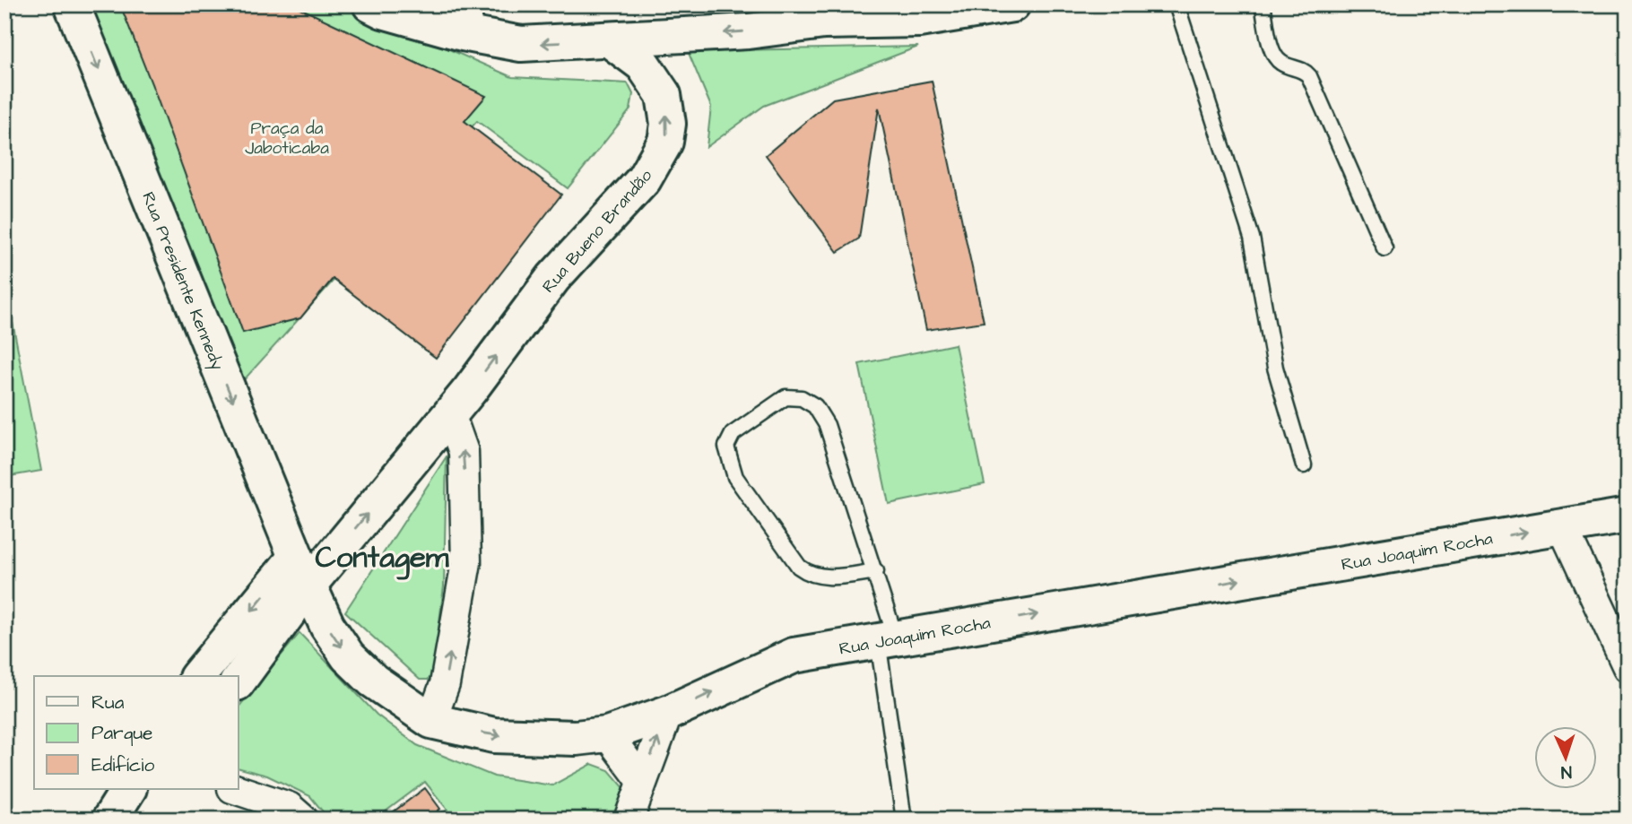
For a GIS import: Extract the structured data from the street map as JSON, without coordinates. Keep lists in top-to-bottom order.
{
  "streets": {
    "main road": ["Rua Bueno Brandão", "Rua Presidente Kennedy", "Rua Joaquim Rocha"]
  },
  "crossings": [
    ["Rua Bueno Brandão", "Rua Presidente Kennedy"],
    ["Rua Bueno Brandão", "Rua Joaquim Rocha"],
    ["Rua Presidente Kennedy", "Rua Joaquim Rocha"]
  ],
  "one_way": ["Rua Presidente Kennedy", "Rua Joaquim Rocha"],
  "districts": ["Contagem"],
  "parks": ["Praça da Jaboticaba"],
  "legend": ["Rua", "Parque", "Edifício"],
  "north": "bottom"
}
